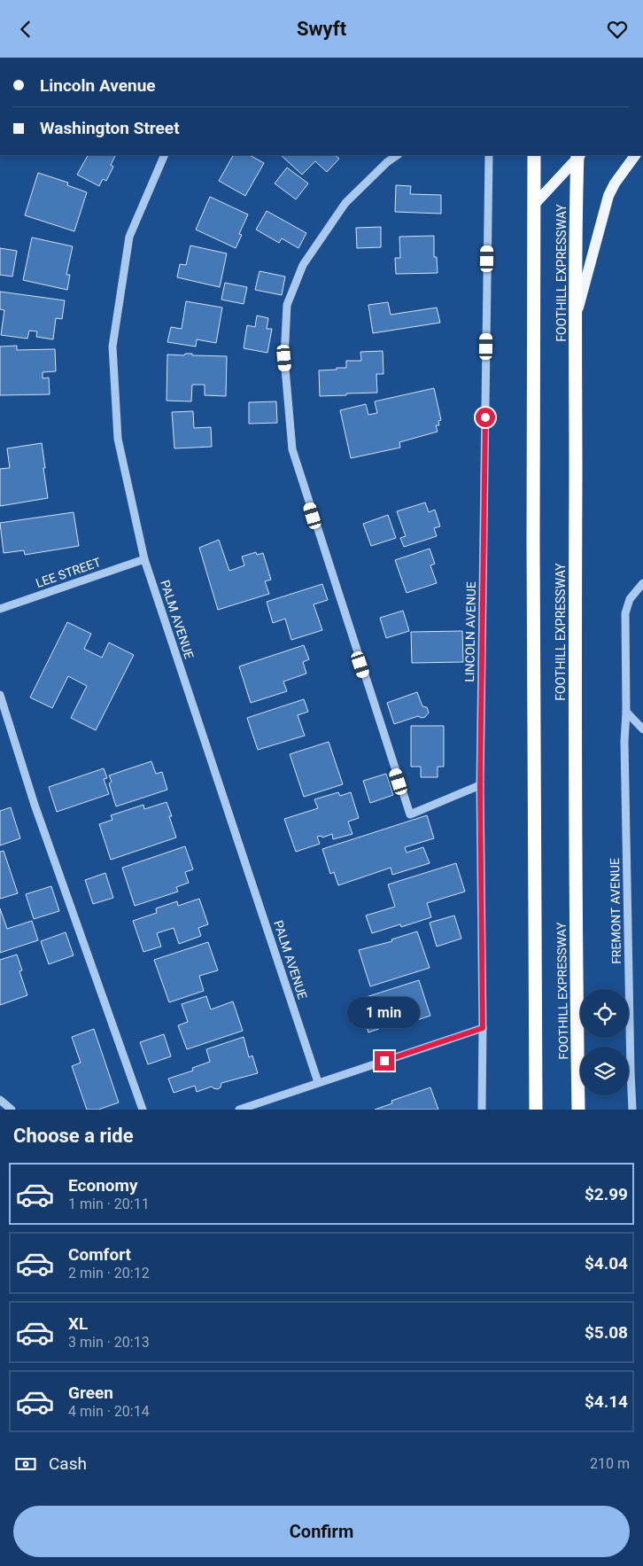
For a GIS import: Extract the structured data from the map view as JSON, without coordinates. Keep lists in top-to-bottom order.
{
  "streets": {
    "highway": ["FOOTHILL EXPRESSWAY"],
    "street": [
      "LEE STREET",
      "PALM AVENUE",
      "LINCOLN AVENUE",
      "FREMONT AVENUE"
    ]
  },
  "crossings": [
    ["LEE STREET", "PALM AVENUE"]
  ],
  "page": {
    "header": "Swyft",
    "banner": ["Lincoln Avenue", "Washington Street"],
    "bubble": "1 min",
    "heading": "Choose a ride",
    "list": [
      {
        "name": "Economy",
        "note": "1 min · 20:11",
        "value": "$2.99"
      },
      {
        "name": "Comfort",
        "note": "2 min · 20:12",
        "value": "$4.04"
      },
      {
        "name": "XL",
        "note": "3 min · 20:13",
        "value": "$5.08"
      },
      {
        "name": "Green",
        "note": "4 min · 20:14",
        "value": "$4.14"
      }
    ],
    "pay": ["Cash", "210 m"],
    "buttons": "Confirm"
  }
}
